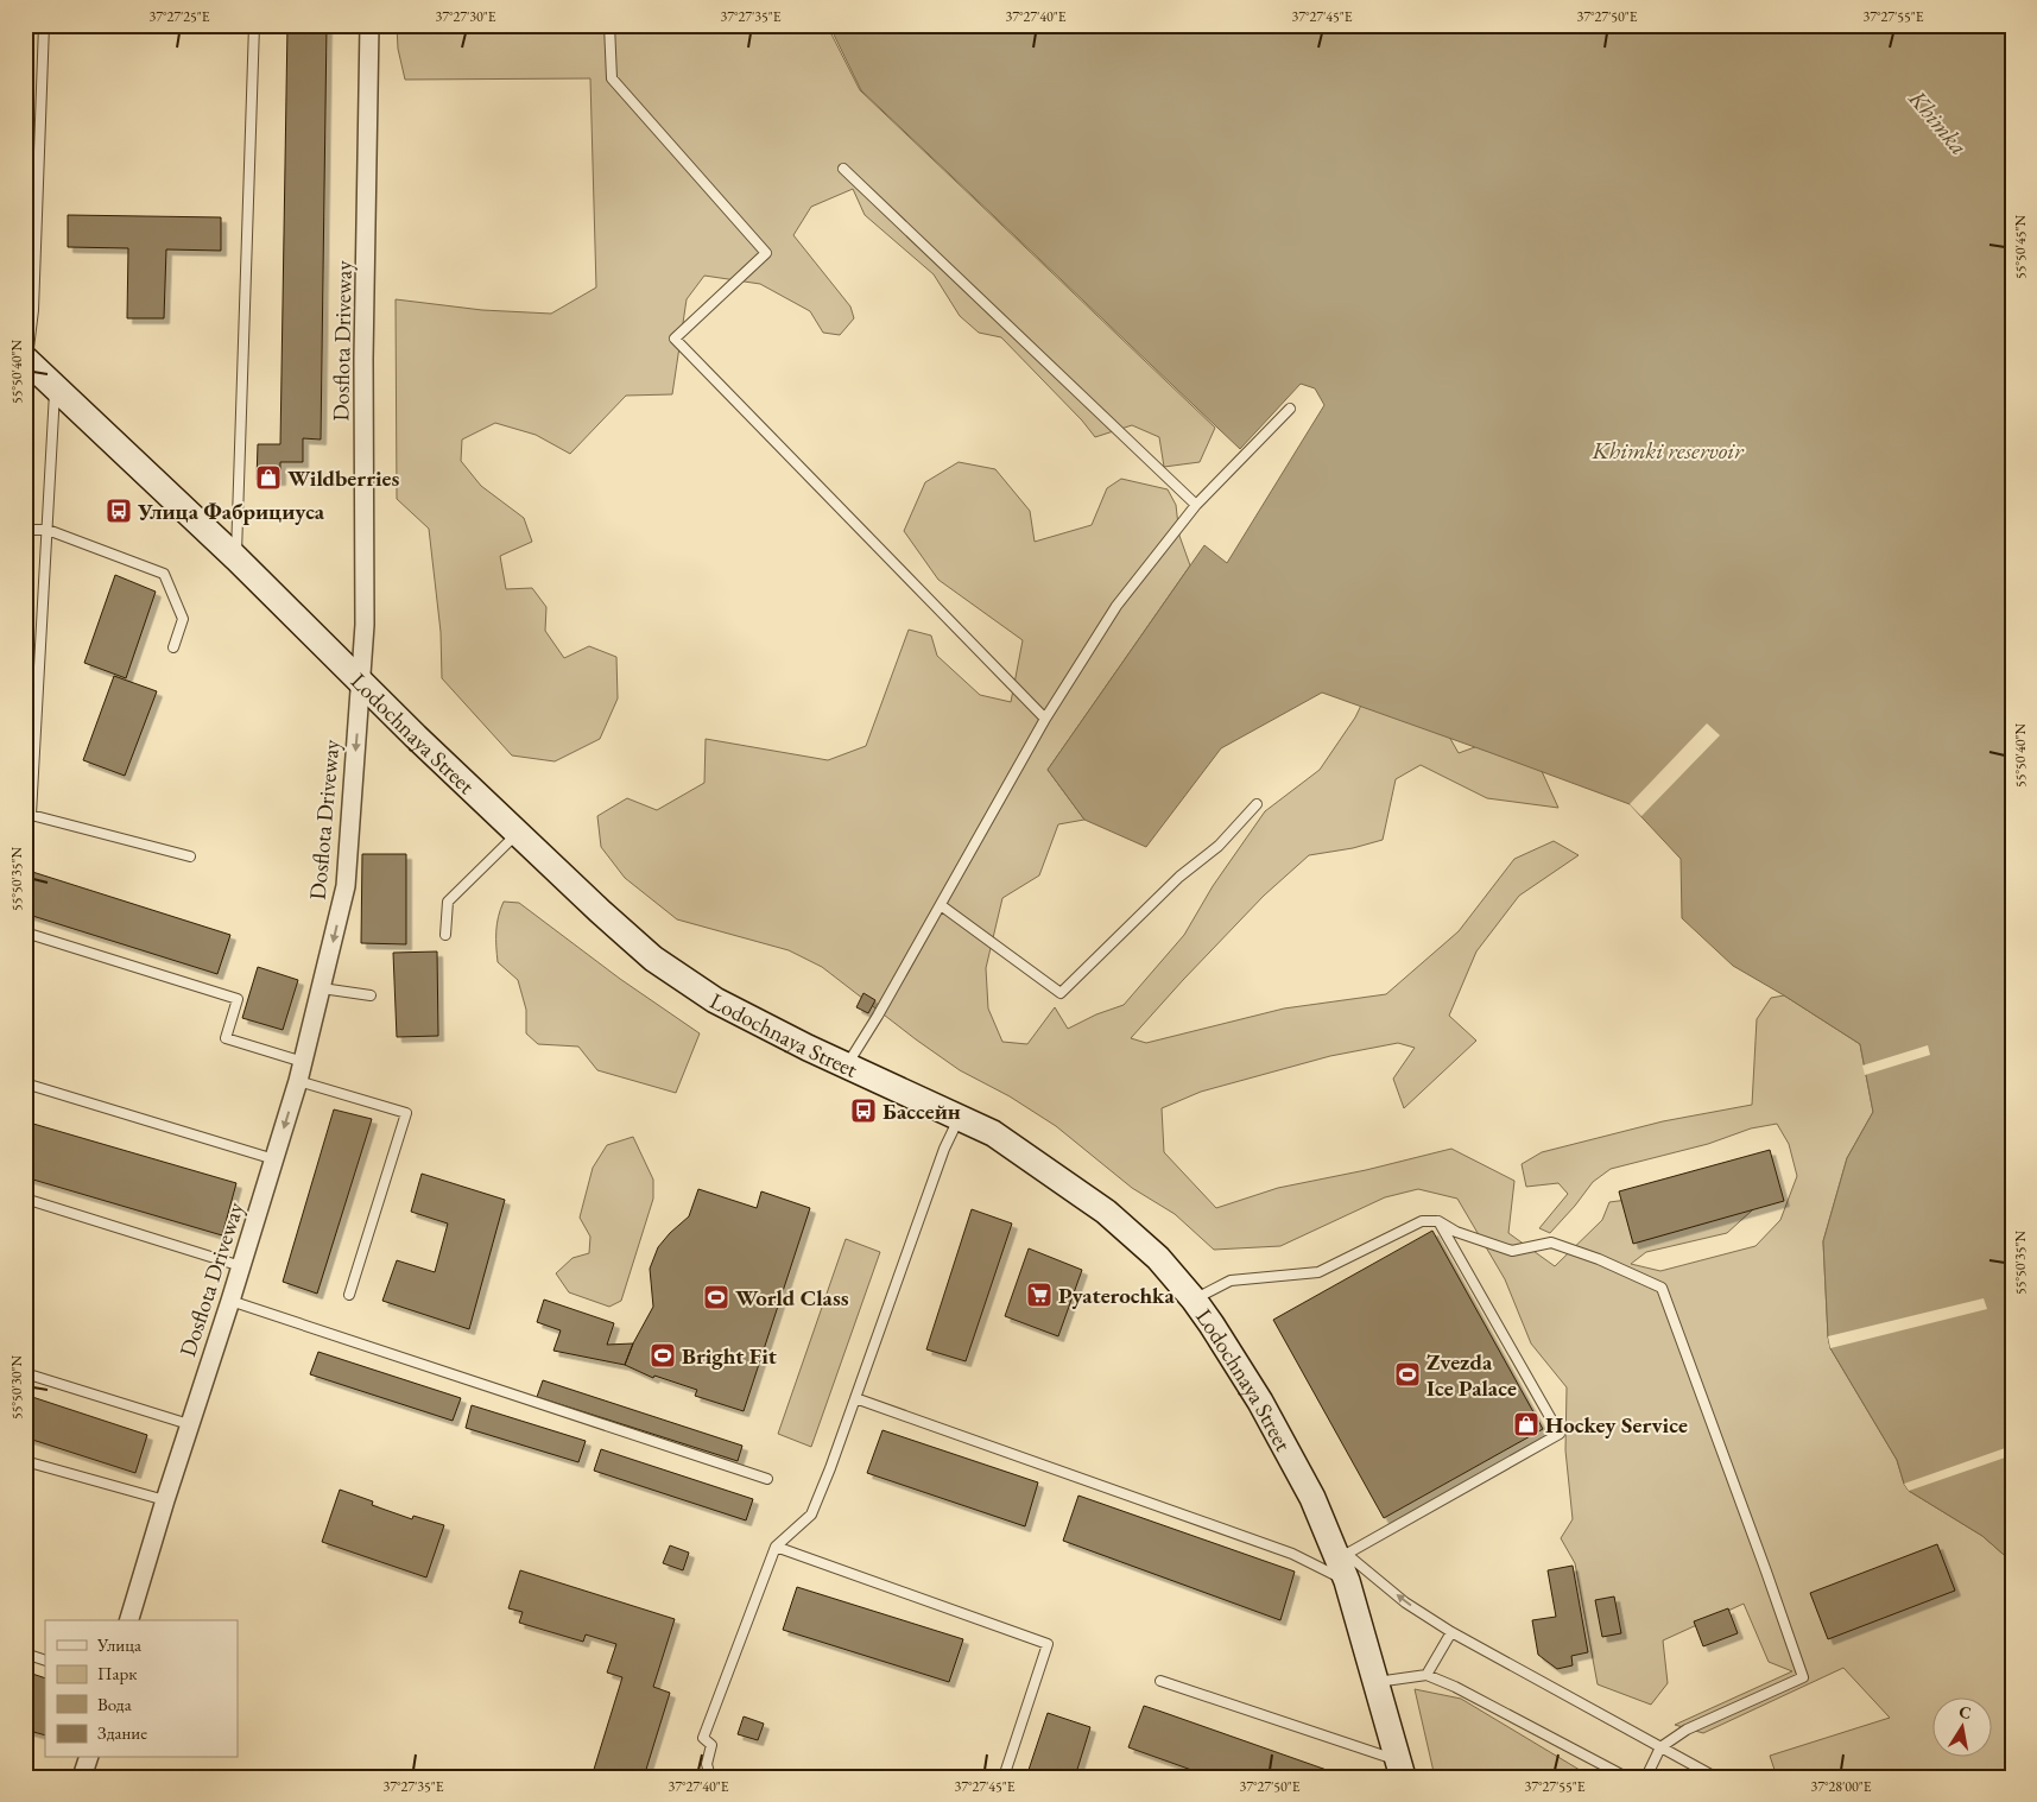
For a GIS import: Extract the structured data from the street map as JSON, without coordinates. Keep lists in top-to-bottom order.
{
  "streets": {
    "street": ["Dosflota Driveway", "Lodochnaya Street"]
  },
  "crossings": [
    ["Dosflota Driveway", "Lodochnaya Street"]
  ],
  "water": ["Khimka", "Khimki reservoir"],
  "places": {
    "shop": ["Wildberries", "Hockey Service"],
    "bus stop": ["Улица Фабрициуса", "Бассейн"],
    "supermarket": ["Pyaterochka"],
    "sports": ["World Class", "Bright Fit", "Zvezda Ice Palace"]
  },
  "legend": [
    "Улица",
    "Парк",
    "Вода",
    "Здание"
  ],
  "north": "top",
  "coordinates": [
    "37°27'25\"E",
    "37°27'30\"E",
    "37°27'35\"E",
    "37°27'40\"E",
    "37°27'45\"E",
    "37°27'50\"E",
    "37°27'55\"E",
    "55°50'45\"N",
    "55°50'40\"N",
    "55°50'35\"N",
    "55°50'30\"N",
    "37°28'00\"E"
  ]
}
